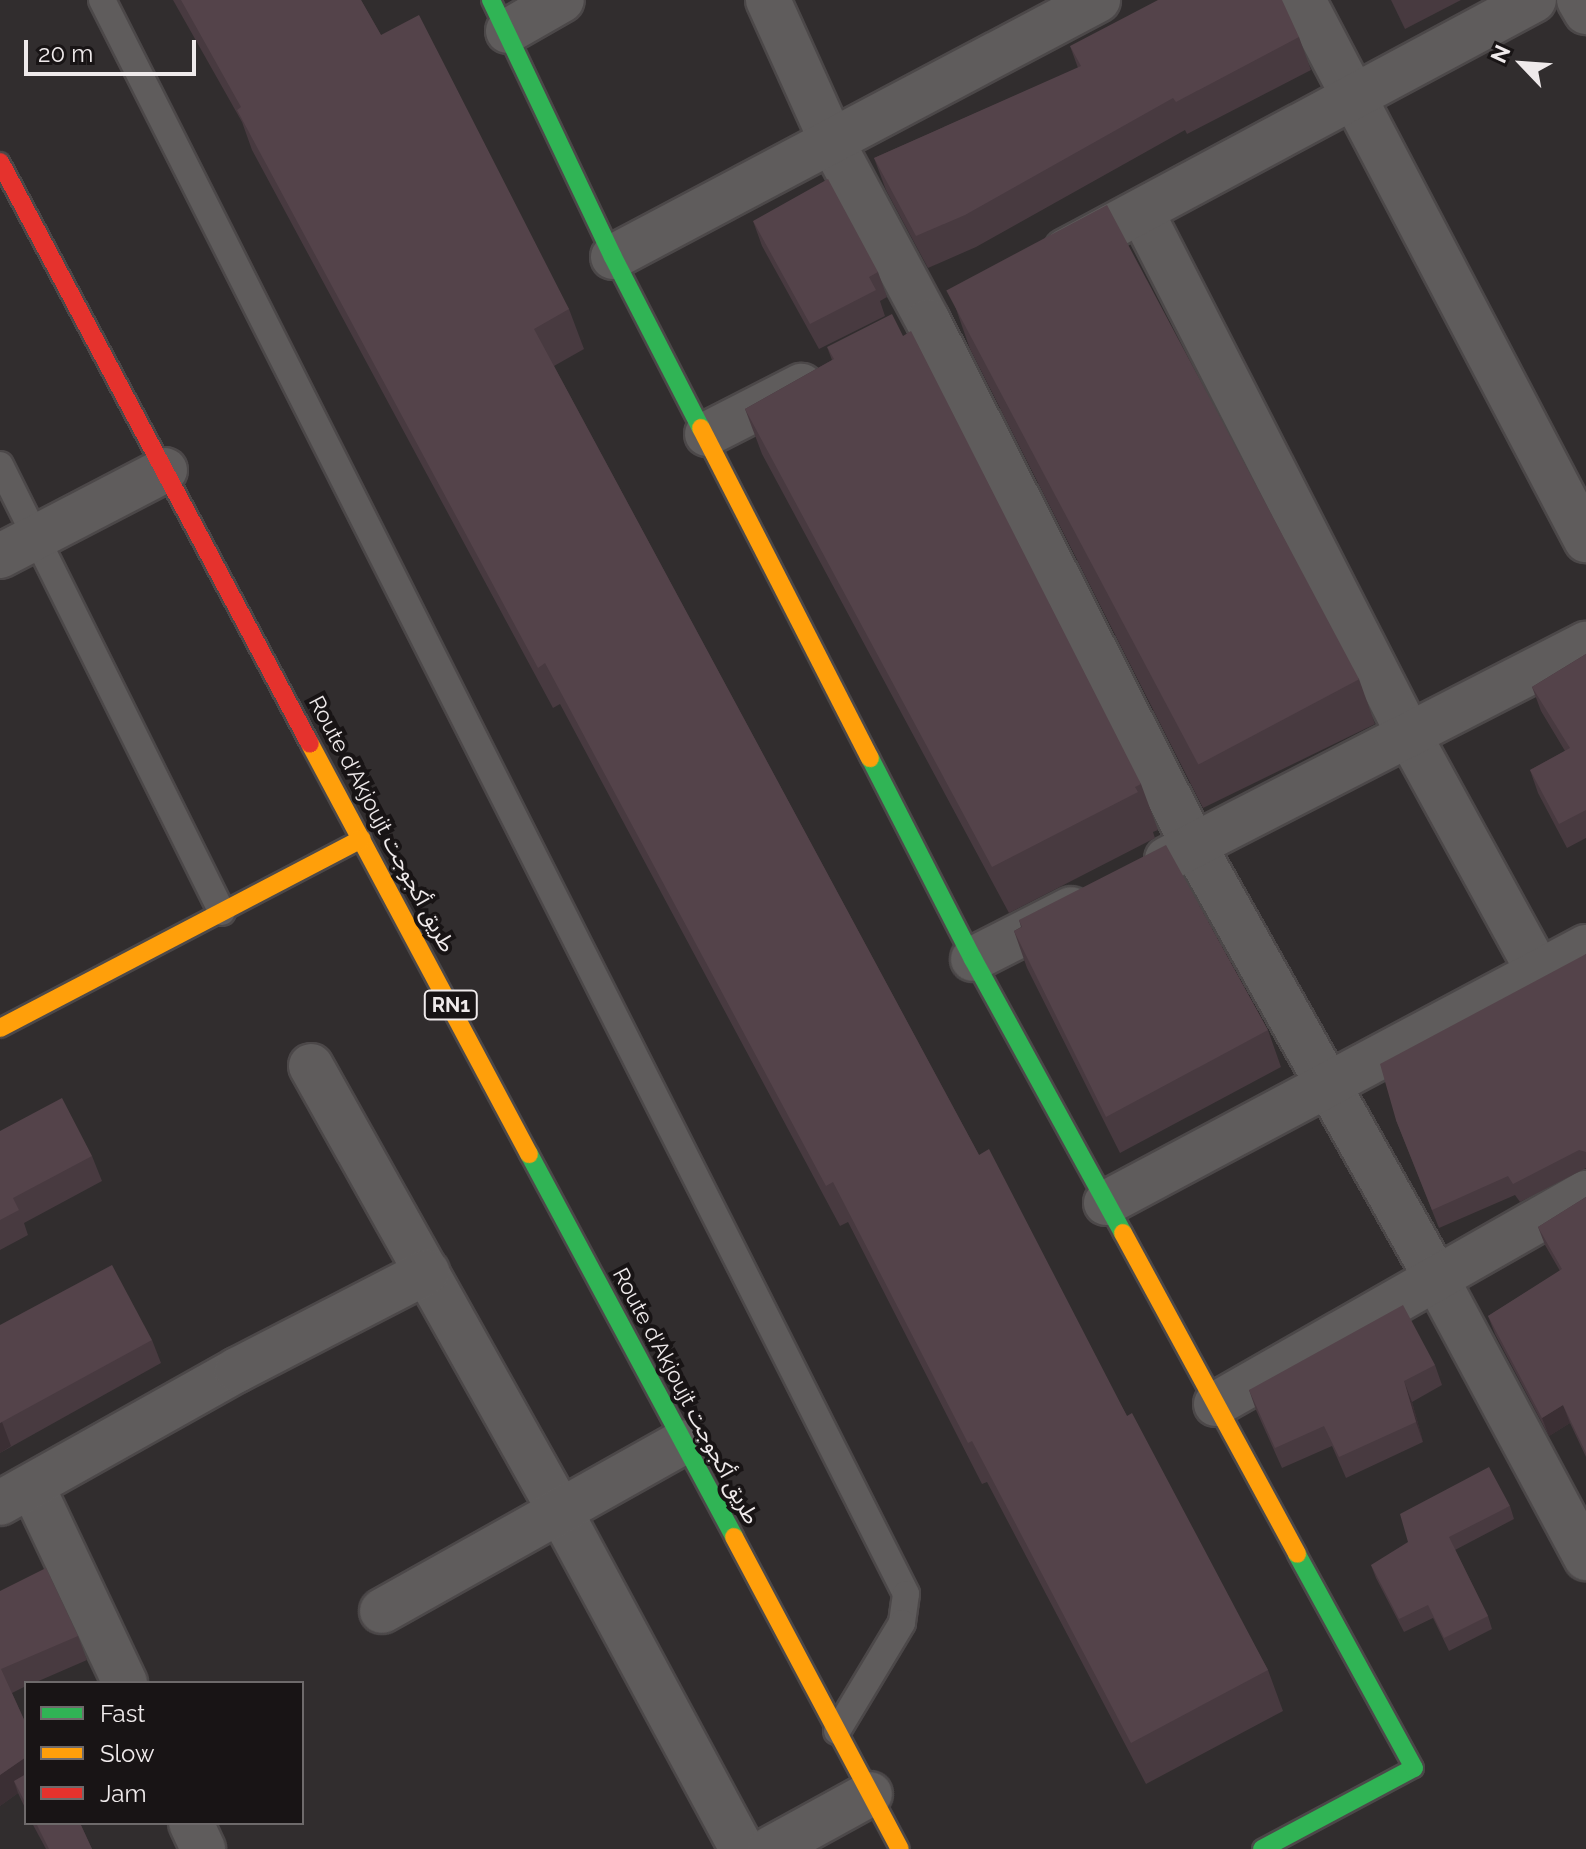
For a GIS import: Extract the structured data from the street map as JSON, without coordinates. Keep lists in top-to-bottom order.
{
  "streets": {
    "main road": ["Route d'Akjoujt طريق أكجوجت", "RN1"]
  },
  "legend": ["Fast", "Slow", "Jam"],
  "scale_bar": "20 m",
  "north": "top left"
}
